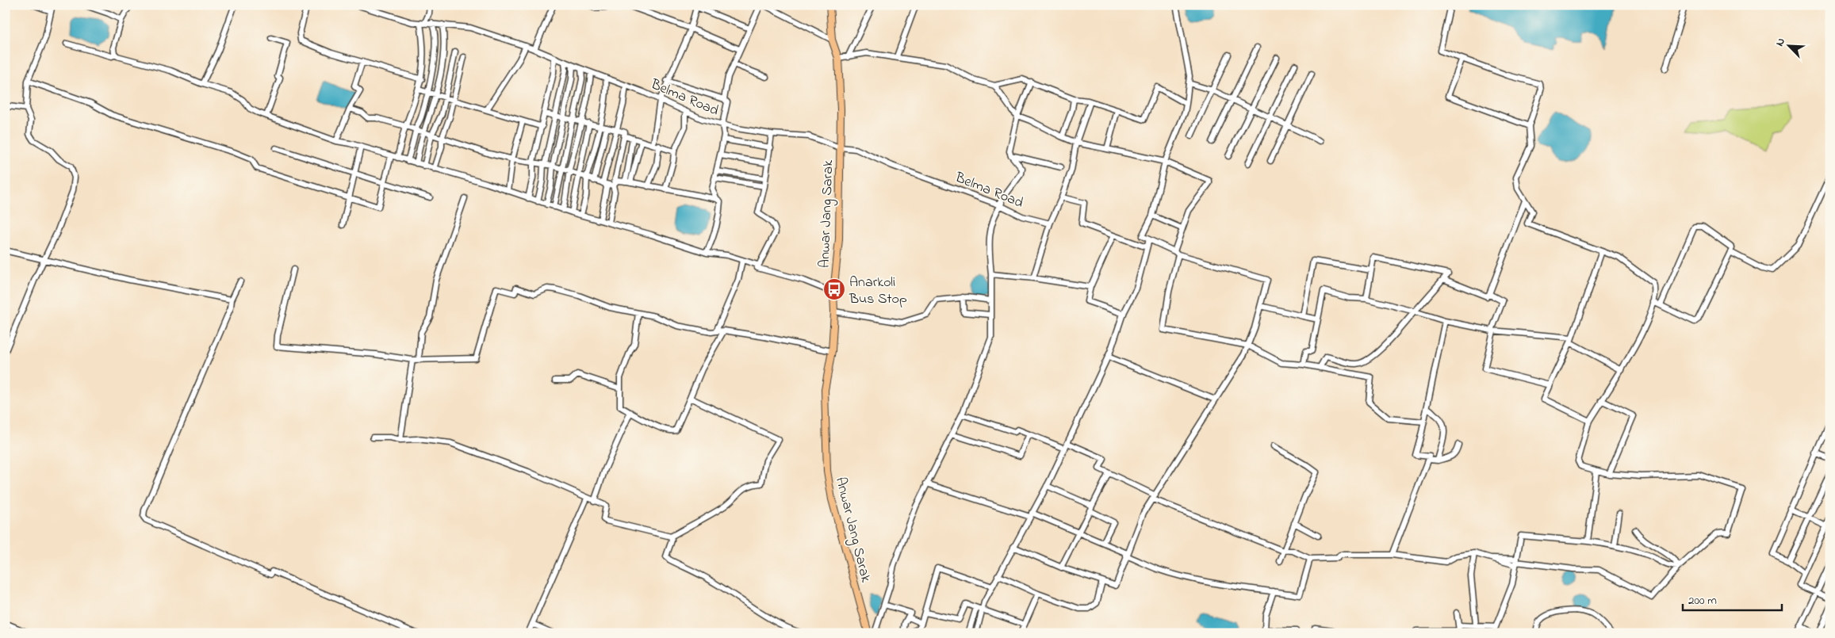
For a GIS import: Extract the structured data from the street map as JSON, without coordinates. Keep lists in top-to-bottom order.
{
  "streets": {
    "main road": ["Anwar Jang Sarak"],
    "street": ["Belma Road"]
  },
  "crossings": [
    ["Belma Road", "Anwar Jang Sarak"]
  ],
  "places": {
    "bus stop": ["Anarkoli Bus Stop"]
  },
  "scale_bar": "200 m",
  "north": "top left"
}
